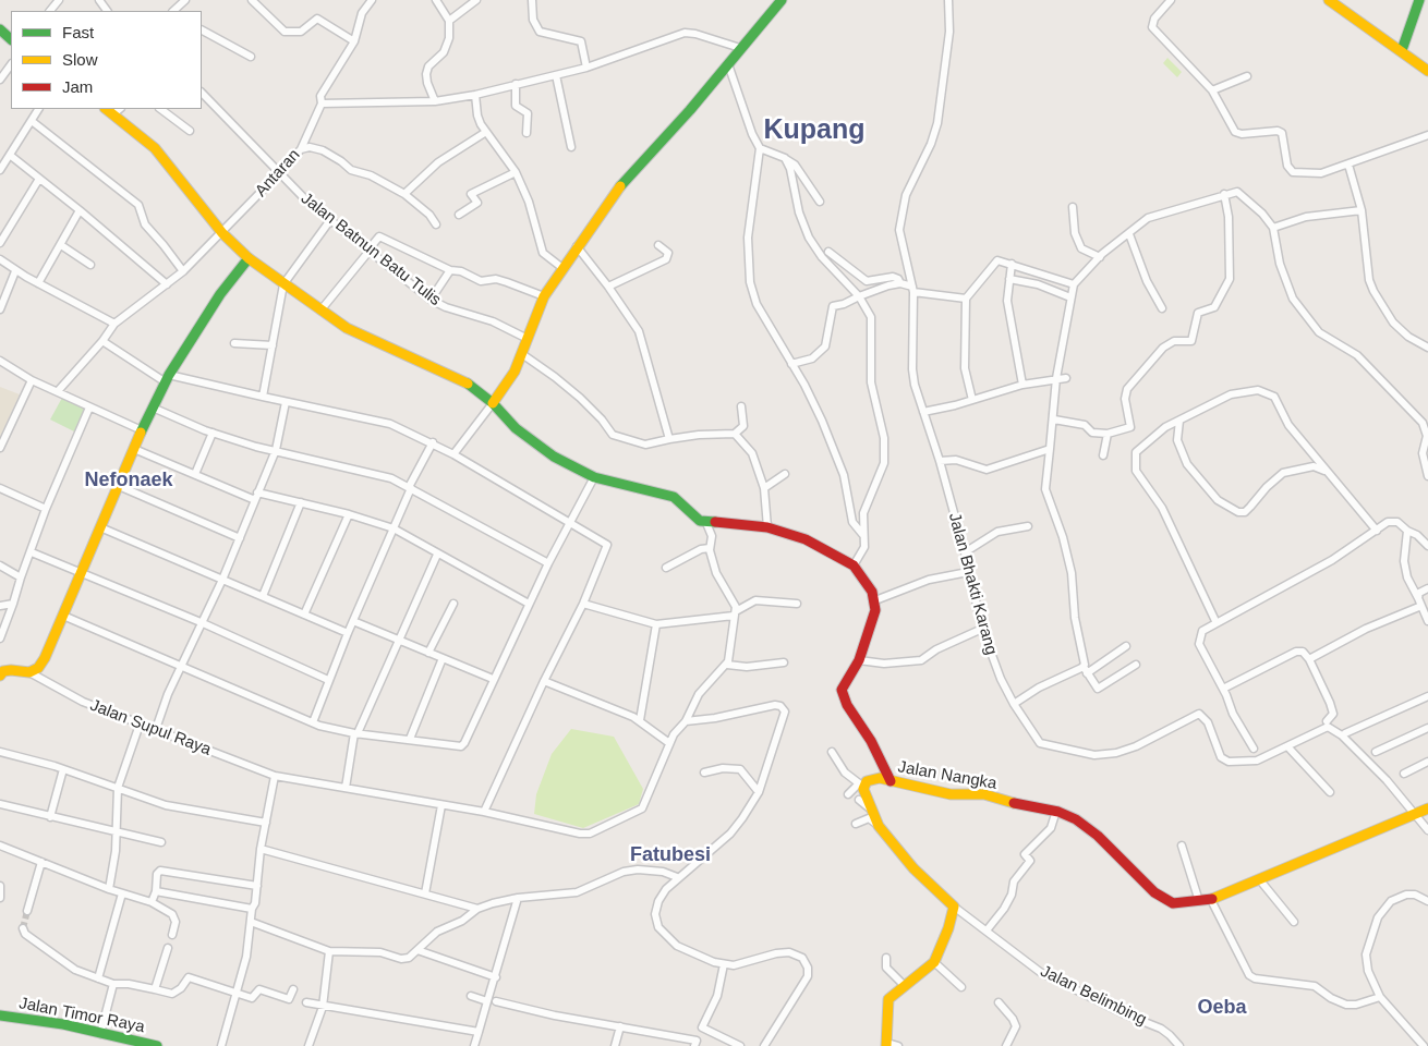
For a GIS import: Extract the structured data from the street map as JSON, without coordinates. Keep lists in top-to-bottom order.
{
  "streets": {
    "main road": ["Jalan Nangka", "Jalan Timor Raya"],
    "street": [
      "Antaran",
      "Jalan Batnun Batu Tulis",
      "Jalan Bhakti Karang",
      "Jalan Supul Raya",
      "Jalan Belimbing"
    ]
  },
  "crossings": [
    ["Antaran", "Jalan Batnun Batu Tulis"],
    ["Jalan Bhakti Karang", "Jalan Nangka"]
  ],
  "districts": [
    "Kupang",
    "Nefonaek",
    "Fatubesi",
    "Oeba"
  ],
  "legend": ["Fast", "Slow", "Jam"]
}
